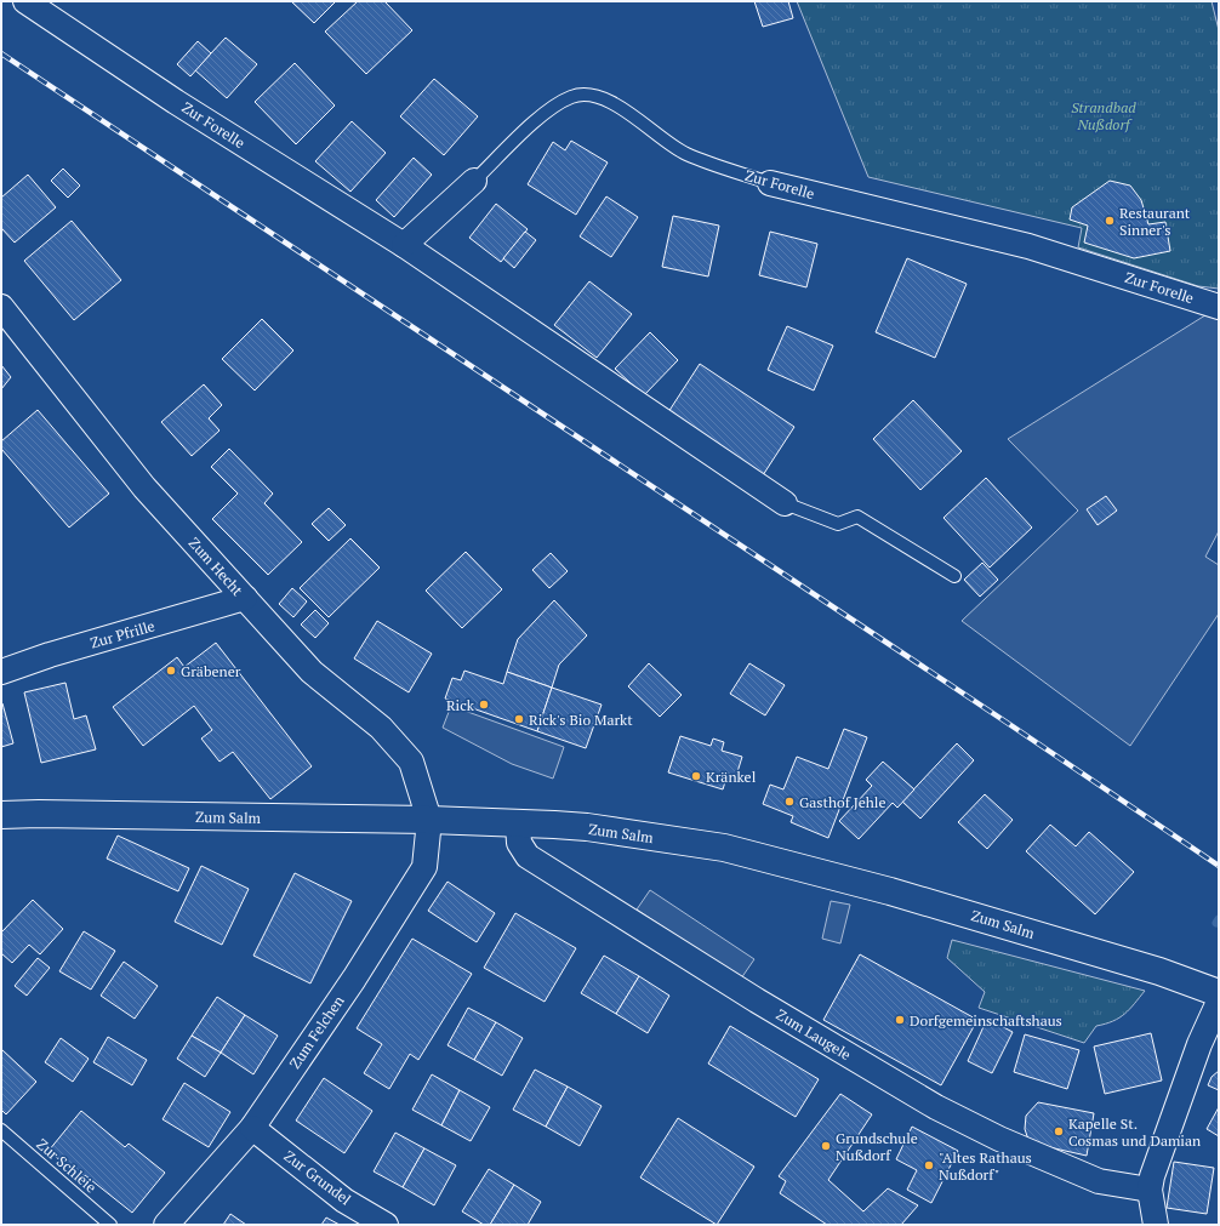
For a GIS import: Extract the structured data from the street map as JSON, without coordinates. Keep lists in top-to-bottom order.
{
  "streets": {
    "street": [
      "Zur Forelle",
      "Zum Hecht",
      "Zur Pfrille",
      "Zum Salm",
      "Zum Felchen",
      "Zum Laugele",
      "Zur Grundel"
    ],
    "lane": ["Zur Schleie"]
  },
  "crossings": [
    ["Zum Hecht", "Zur Pfrille"],
    ["Zum Hecht", "Zum Salm"],
    ["Zum Hecht", "Zum Felchen"],
    ["Zum Salm", "Zum Felchen"],
    ["Zum Salm", "Zum Laugele"],
    ["Zum Felchen", "Zur Grundel"]
  ],
  "parks": ["Strandbad Nußdorf"],
  "places": [
    "Restaurant Sinner's",
    "Gräbener",
    "Rick",
    "Rick's Bio Markt",
    "Kränkel",
    "Gasthof Jehle",
    "Dorfgemeinschaftshaus",
    "Kapelle St. Cosmas und Damian",
    "Grundschule Nußdorf",
    "\"Altes Rathaus Nußdorf\""
  ]
}
